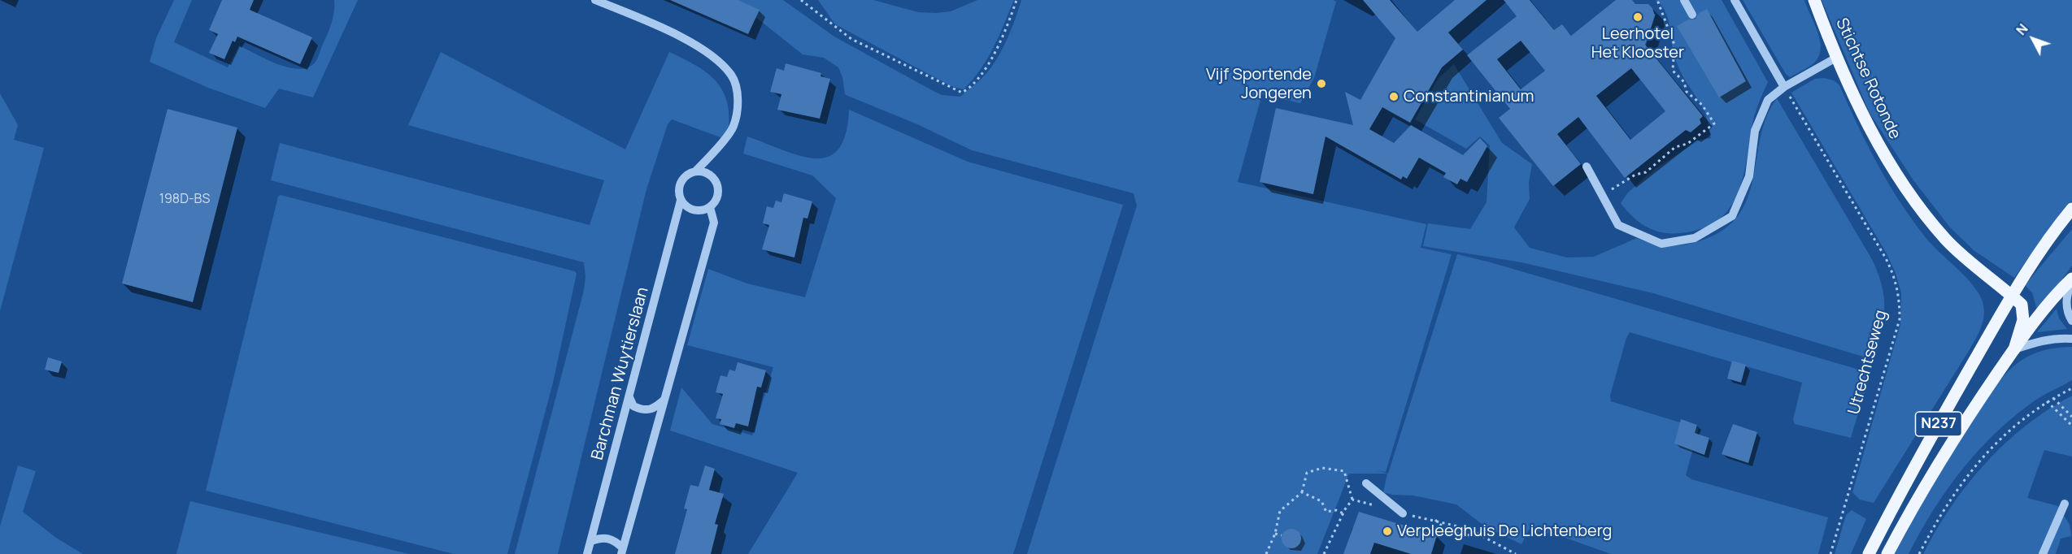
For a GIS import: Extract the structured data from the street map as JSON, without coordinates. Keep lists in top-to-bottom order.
{
  "streets": {
    "main road": ["Stichtse Rotonde", "N237"],
    "street": ["Barchman Wuytierslaan"],
    "path": ["Utrechtseweg"]
  },
  "crossings": [
    ["Stichtse Rotonde", "N237"]
  ],
  "places": [
    "Leerhotel Het Klooster",
    "Vijf Sportende Jongeren",
    "Constantinianum",
    "Verpleeghuis De Lichtenberg"
  ],
  "house_numbers": ["198D-BS"],
  "north": "top left"
}
